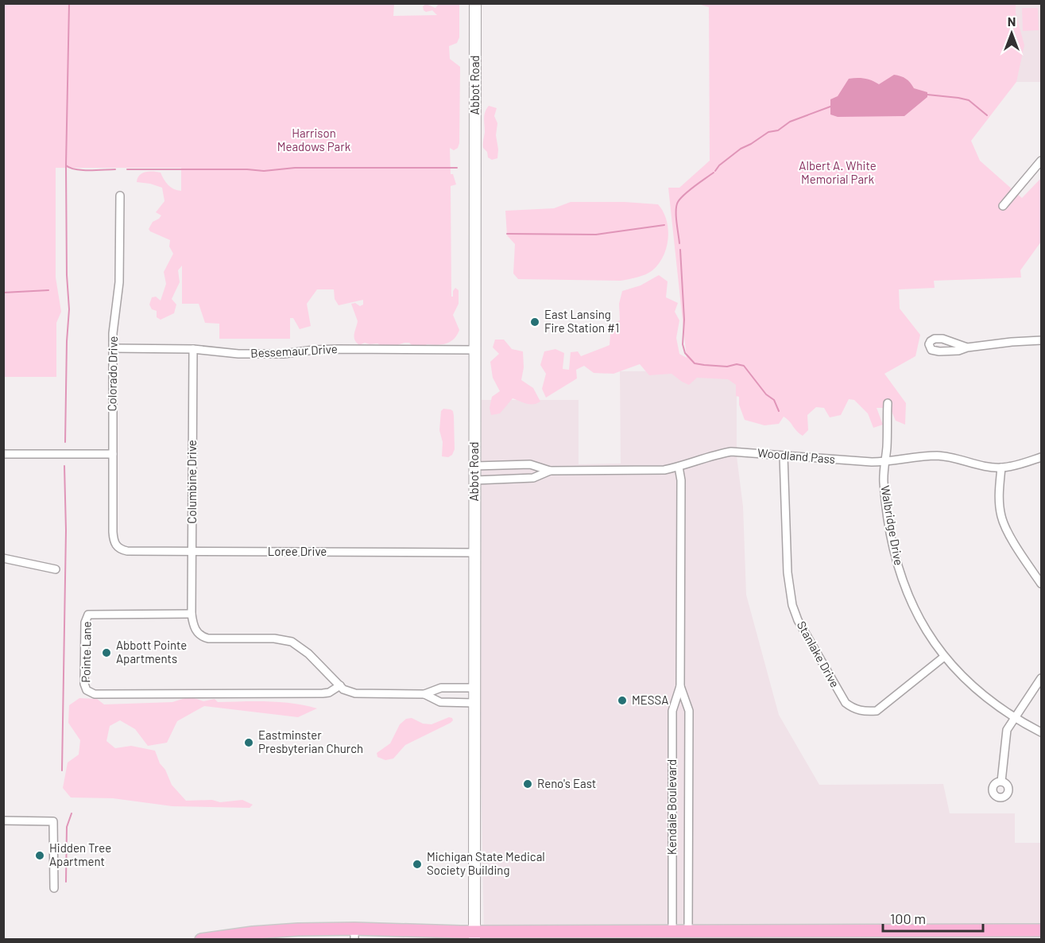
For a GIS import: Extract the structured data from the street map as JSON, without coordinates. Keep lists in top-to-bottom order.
{
  "streets": {
    "main road": ["Abbot Road"],
    "street": [
      "Bessemaur Drive",
      "Colorado Drive",
      "Woodland Pass",
      "Columbine Drive",
      "Walbridge Drive",
      "Loree Drive",
      "Pointe Lane",
      "Stanlake Drive",
      "Kendale Boulevard"
    ]
  },
  "crossings": [
    ["Abbot Road", "Bessemaur Drive"],
    ["Abbot Road", "Woodland Pass"],
    ["Abbot Road", "Loree Drive"],
    ["Bessemaur Drive", "Colorado Drive"],
    ["Bessemaur Drive", "Columbine Drive"],
    ["Colorado Drive", "Loree Drive"],
    ["Woodland Pass", "Walbridge Drive"],
    ["Woodland Pass", "Stanlake Drive"],
    ["Woodland Pass", "Kendale Boulevard"],
    ["Columbine Drive", "Loree Drive"],
    ["Columbine Drive", "Pointe Lane"],
    ["Walbridge Drive", "Stanlake Drive"]
  ],
  "parks": ["Harrison Meadows Park", "Albert A. White Memorial Park"],
  "places": [
    "East Lansing Fire Station #1",
    "Abbott Pointe Apartments",
    "MESSA",
    "Eastminster Presbyterian Church",
    "Reno's East",
    "Hidden Tree Apartment",
    "Michigan State Medical Society Building"
  ],
  "scale_bar": "100 m",
  "north": "top"
}
